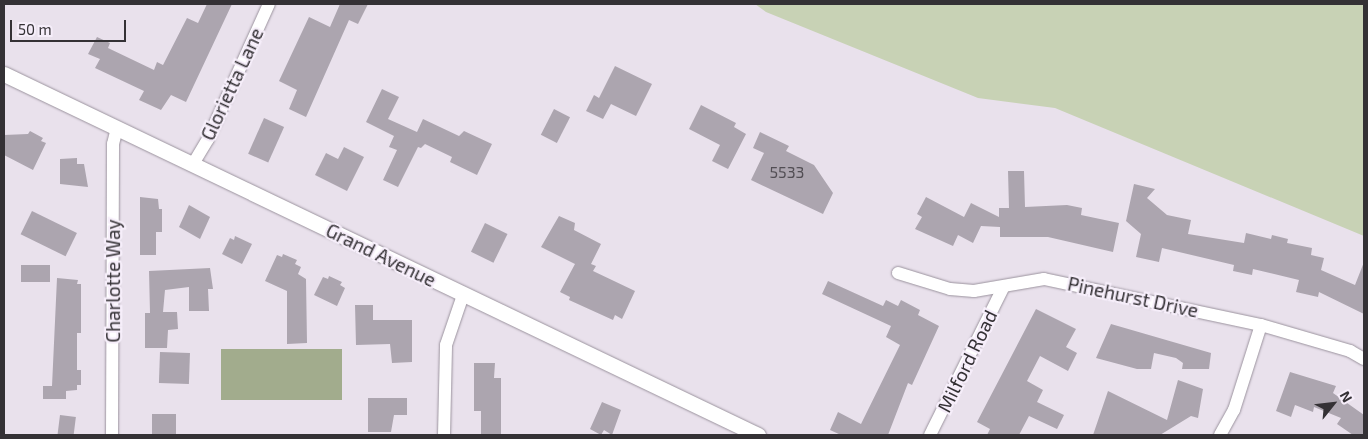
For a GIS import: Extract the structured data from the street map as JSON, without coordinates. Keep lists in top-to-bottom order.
{
  "streets": {
    "street": [
      "Glorietta Lane",
      "Grand Avenue",
      "Charlotte Way",
      "Pinehurst Drive",
      "Milford Road"
    ]
  },
  "crossings": [
    ["Glorietta Lane", "Grand Avenue"],
    ["Grand Avenue", "Charlotte Way"],
    ["Pinehurst Drive", "Milford Road"]
  ],
  "house_numbers": ["5533"],
  "scale_bar": "50 m",
  "north": "top right"
}
